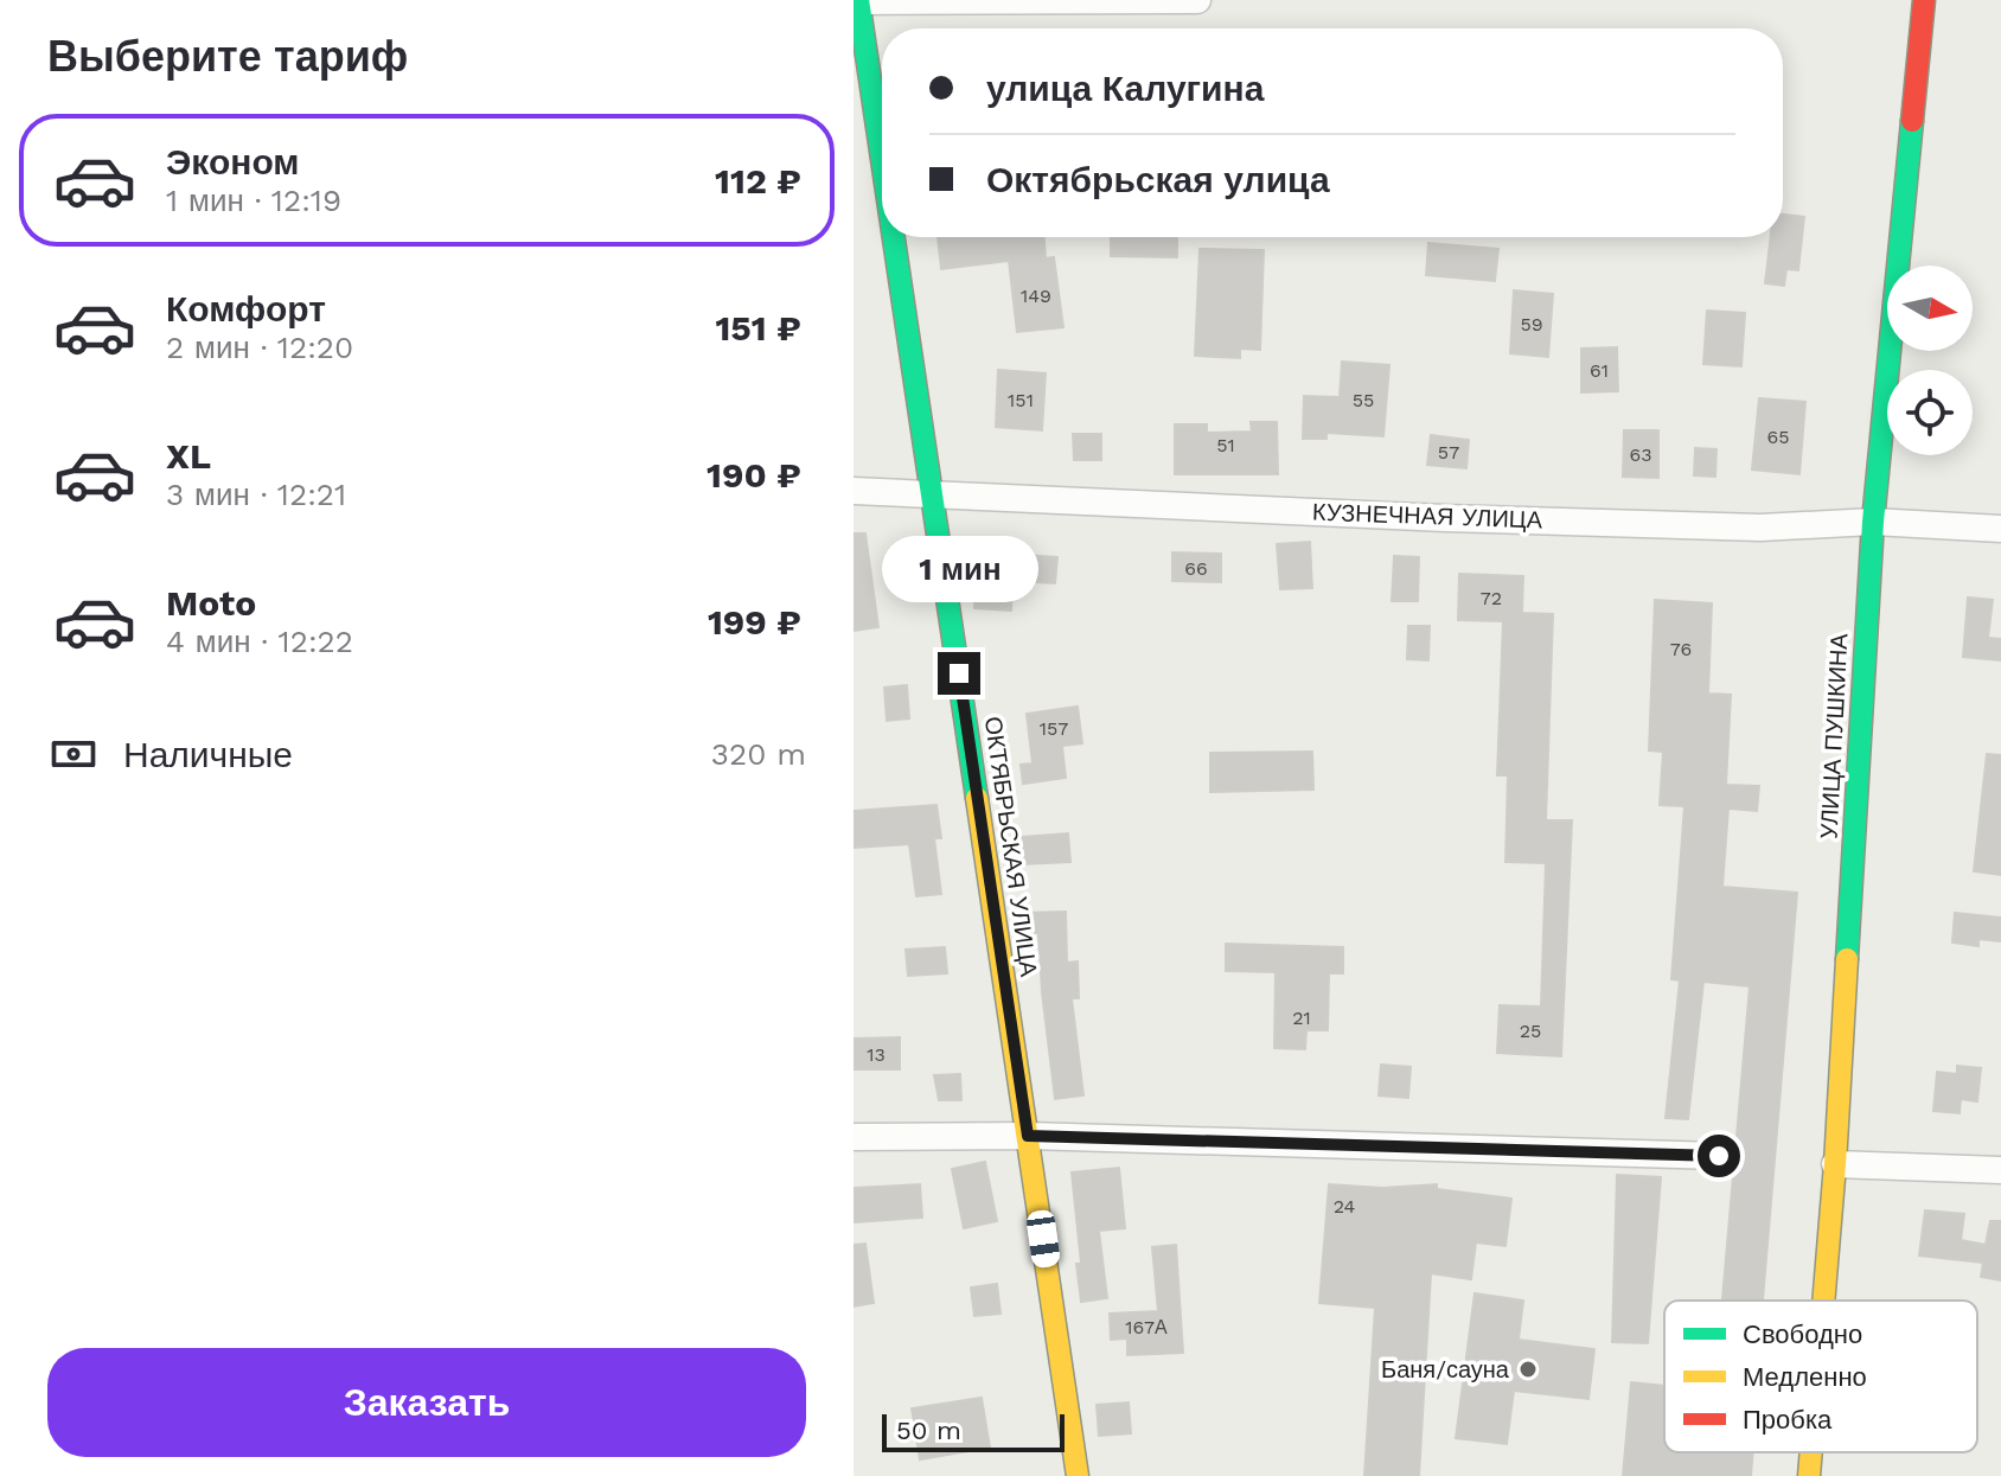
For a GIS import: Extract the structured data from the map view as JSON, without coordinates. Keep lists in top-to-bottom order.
{
  "streets": {
    "street": ["КУЗНЕЧНАЯ УЛИЦА", "УЛИЦА ПУШКИНА", "ОКТЯБРЬСКАЯ УЛИЦА"]
  },
  "crossings": [
    ["КУЗНЕЧНАЯ УЛИЦА", "УЛИЦА ПУШКИНА"],
    ["КУЗНЕЧНАЯ УЛИЦА", "ОКТЯБРЬСКАЯ УЛИЦА"]
  ],
  "places": ["Баня/сауна"],
  "house_numbers": [
    "149",
    "59",
    "61",
    "151",
    "55",
    "65",
    "51",
    "57",
    "63",
    "66",
    "72",
    "76",
    "157",
    "21",
    "25",
    "13",
    "24",
    "167А"
  ],
  "legend": ["Свободно", "Медленно", "Пробка"],
  "scale_bar": "50 m",
  "north": "right",
  "page": {
    "heading": "Выберите тариф",
    "banner": ["улица Калугина", "Октябрьская улица"],
    "list": [
      {
        "name": "Эконом",
        "note": "1 мин · 12:19",
        "value": "112 ₽"
      },
      {
        "name": "Комфорт",
        "note": "2 мин · 12:20",
        "value": "151 ₽"
      },
      {
        "name": "XL",
        "note": "3 мин · 12:21",
        "value": "190 ₽"
      },
      {
        "name": "Moto",
        "note": "4 мин · 12:22",
        "value": "199 ₽"
      }
    ],
    "bubble": "1 мин",
    "pay": ["Наличные", "320 m"],
    "buttons": "Заказать",
    "scale": "50 m"
  }
}
